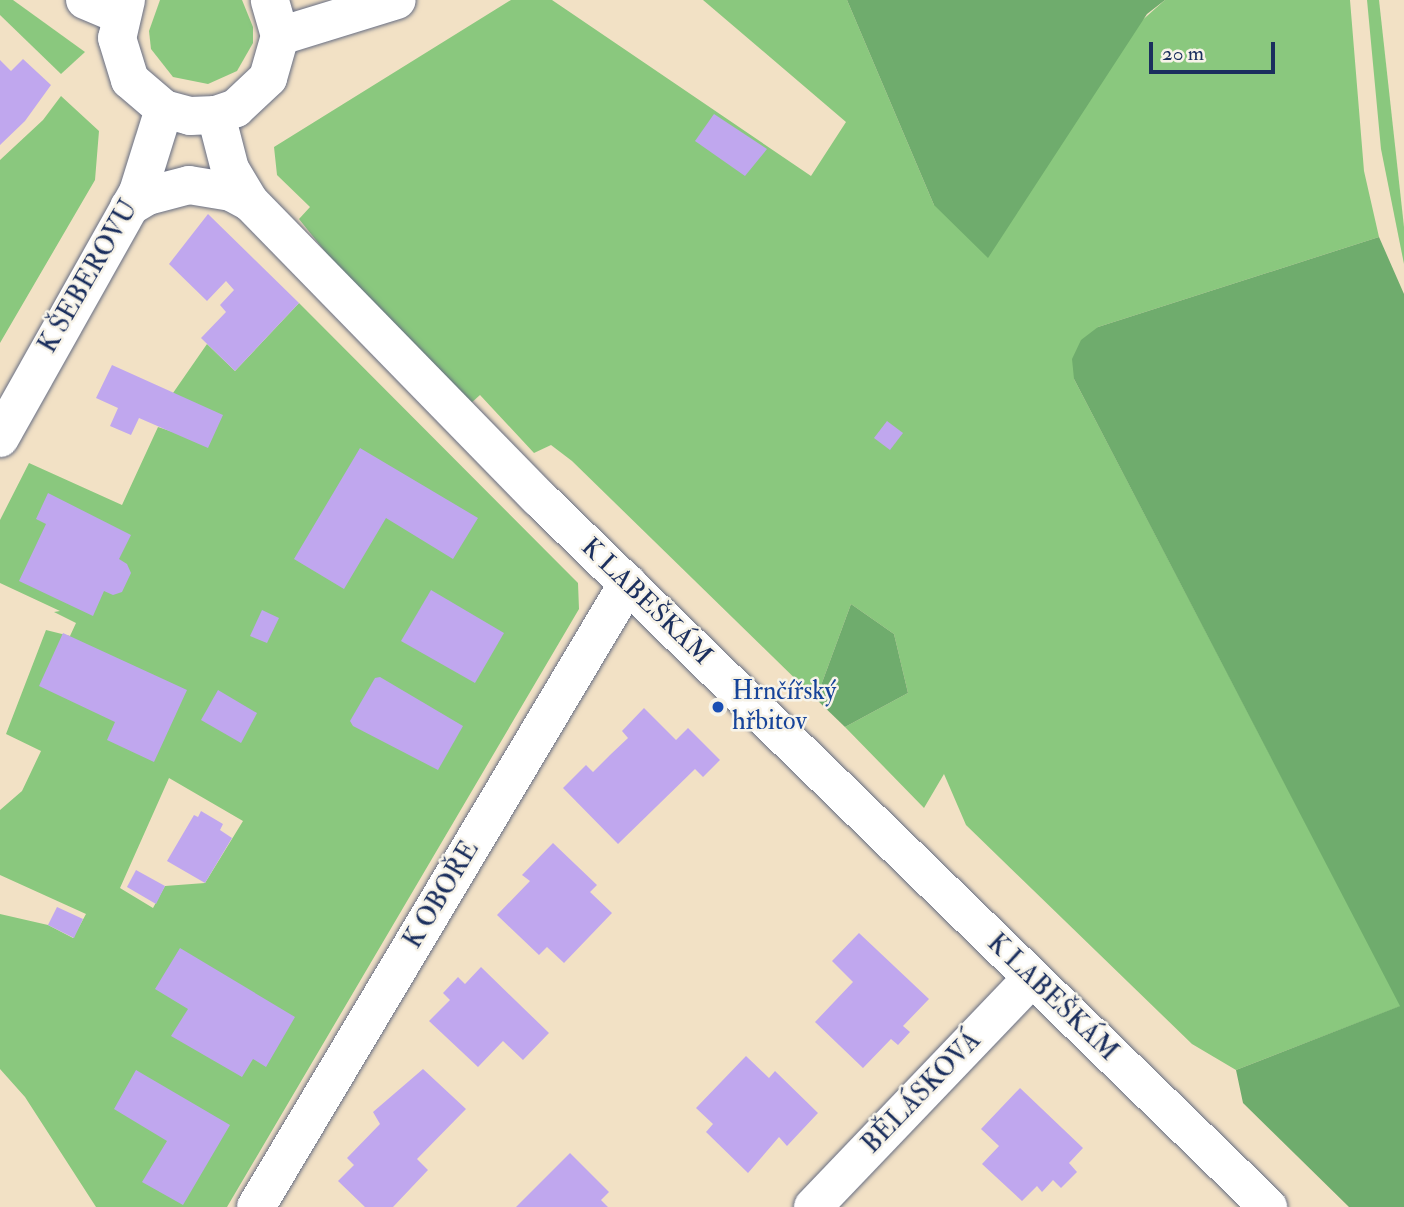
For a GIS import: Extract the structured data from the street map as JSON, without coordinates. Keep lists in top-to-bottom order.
{
  "streets": {
    "street": [
      "K ŠEBEROVU",
      "K LABEŠKÁM",
      "K OBOŘE",
      "BĚLÁSKOVÁ"
    ]
  },
  "crossings": [
    ["K LABEŠKÁM", "K OBOŘE"],
    ["K LABEŠKÁM", "BĚLÁSKOVÁ"]
  ],
  "places": ["Hrnčířský hřbitov"],
  "scale_bar": "20 m"
}
